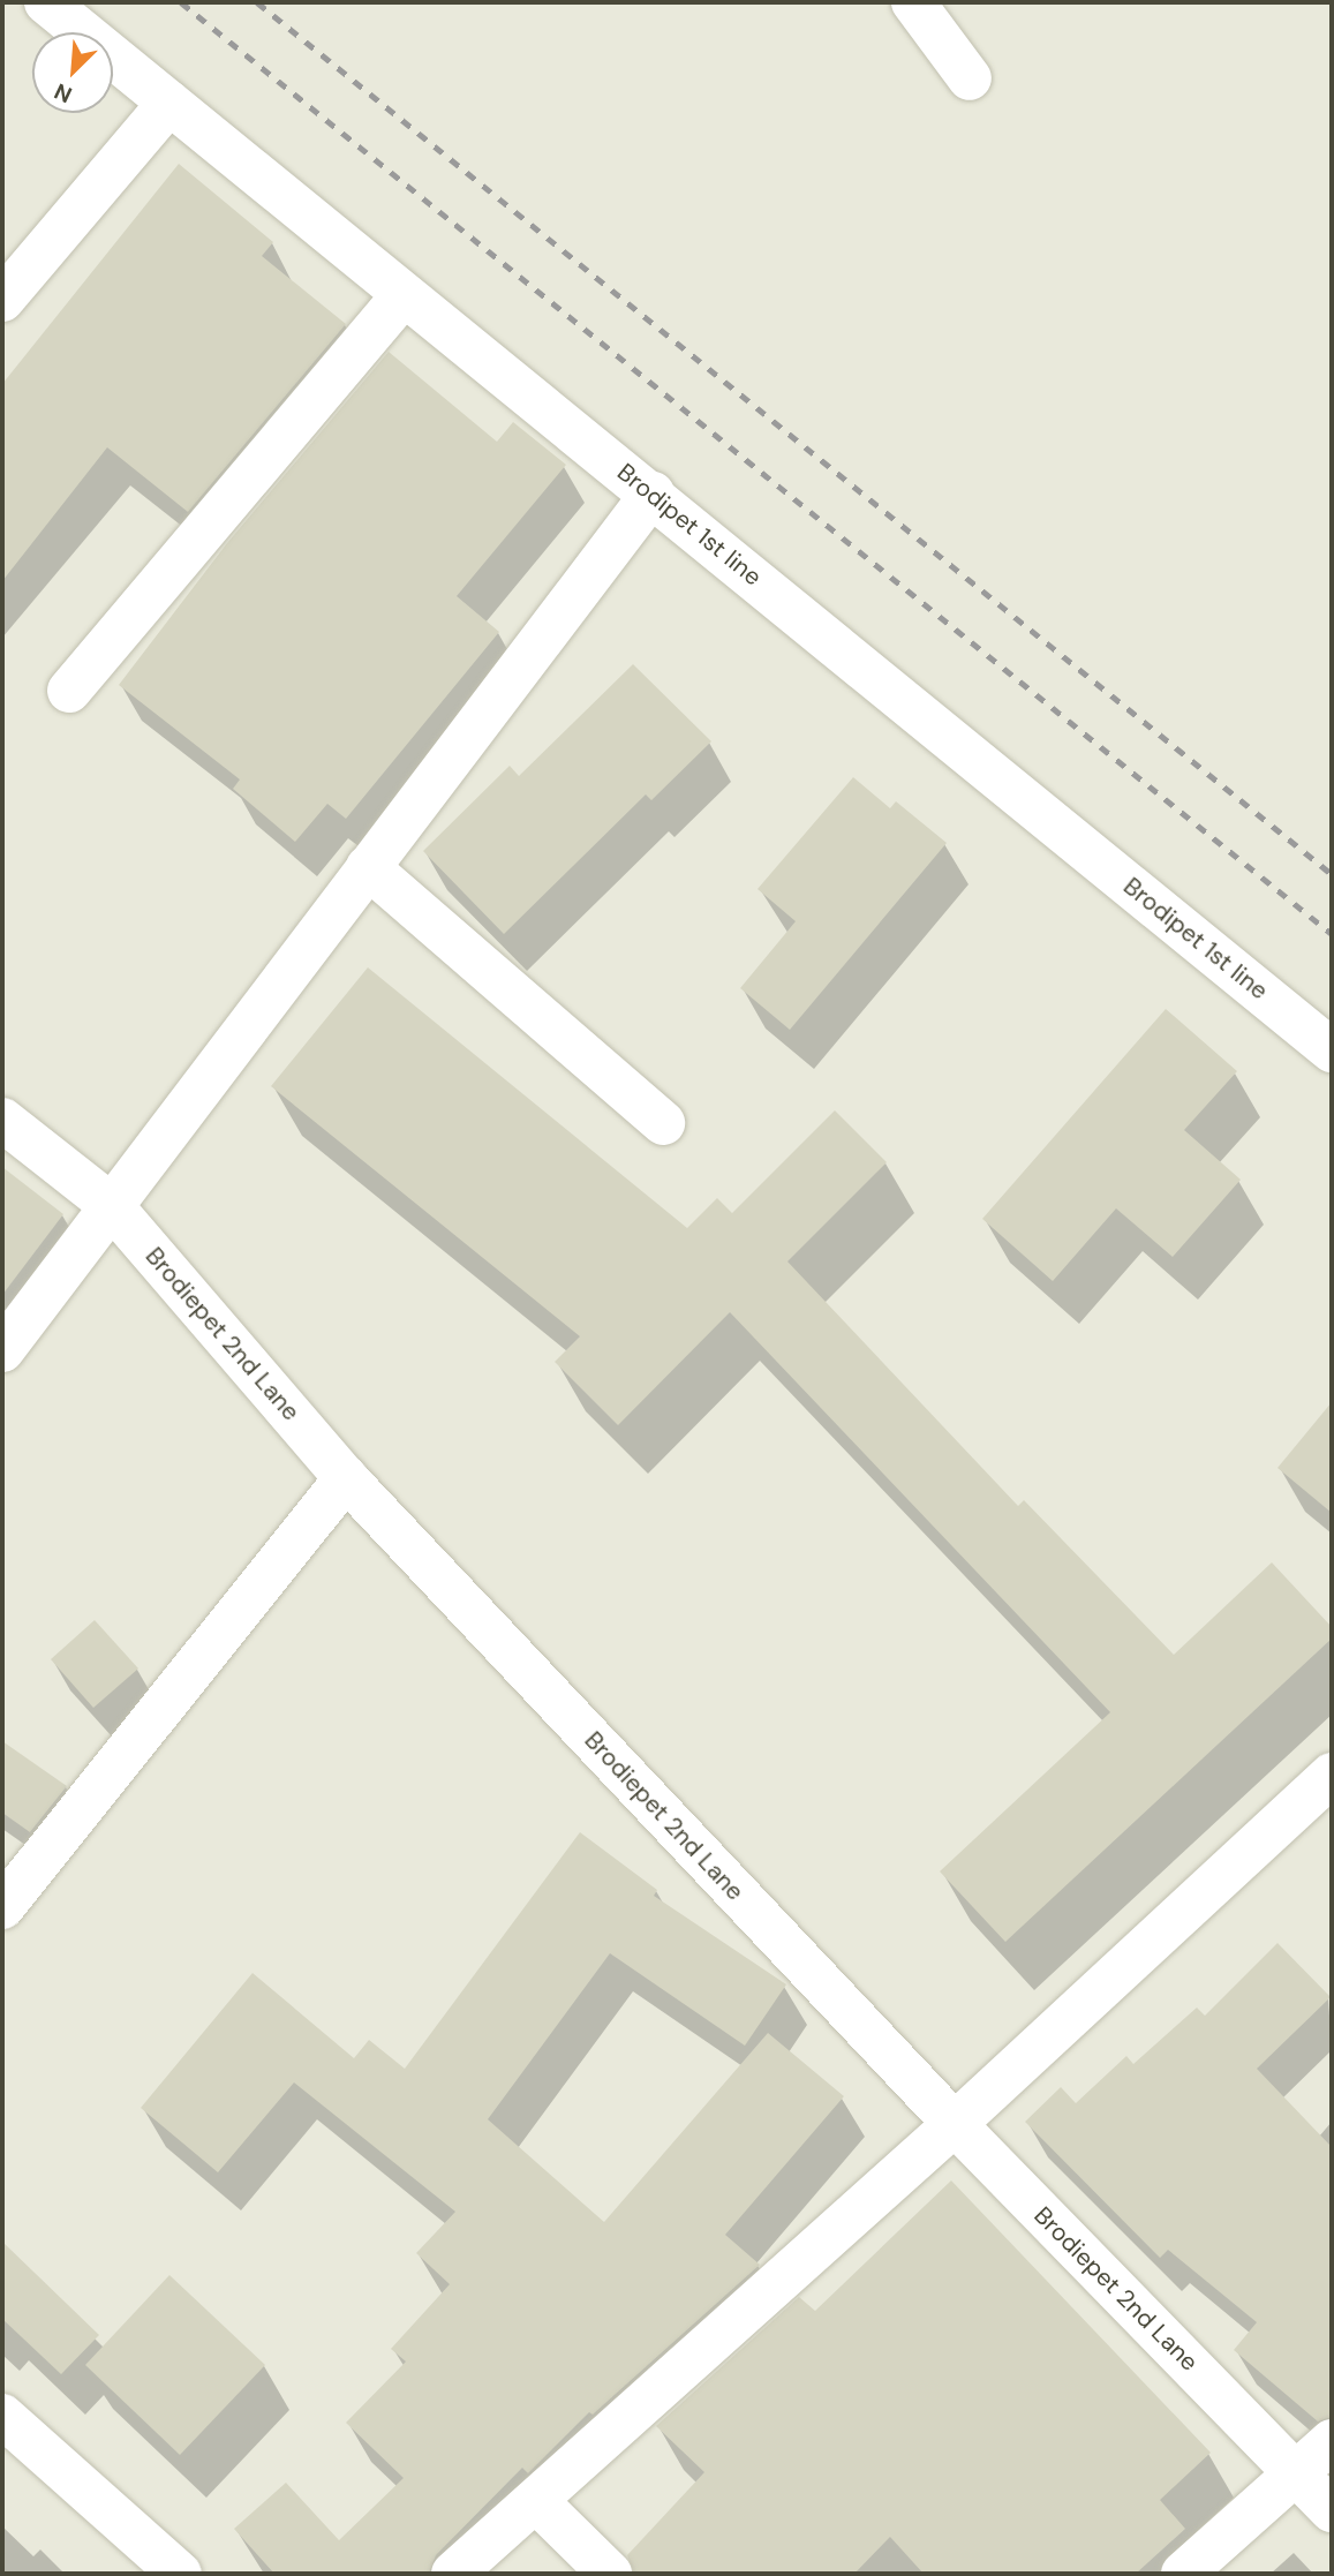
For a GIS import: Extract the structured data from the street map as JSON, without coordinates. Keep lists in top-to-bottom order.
{
  "streets": {
    "street": ["Brodipet 1st line", "Brodiepet 2nd Lane"]
  },
  "north": "bottom left"
}
